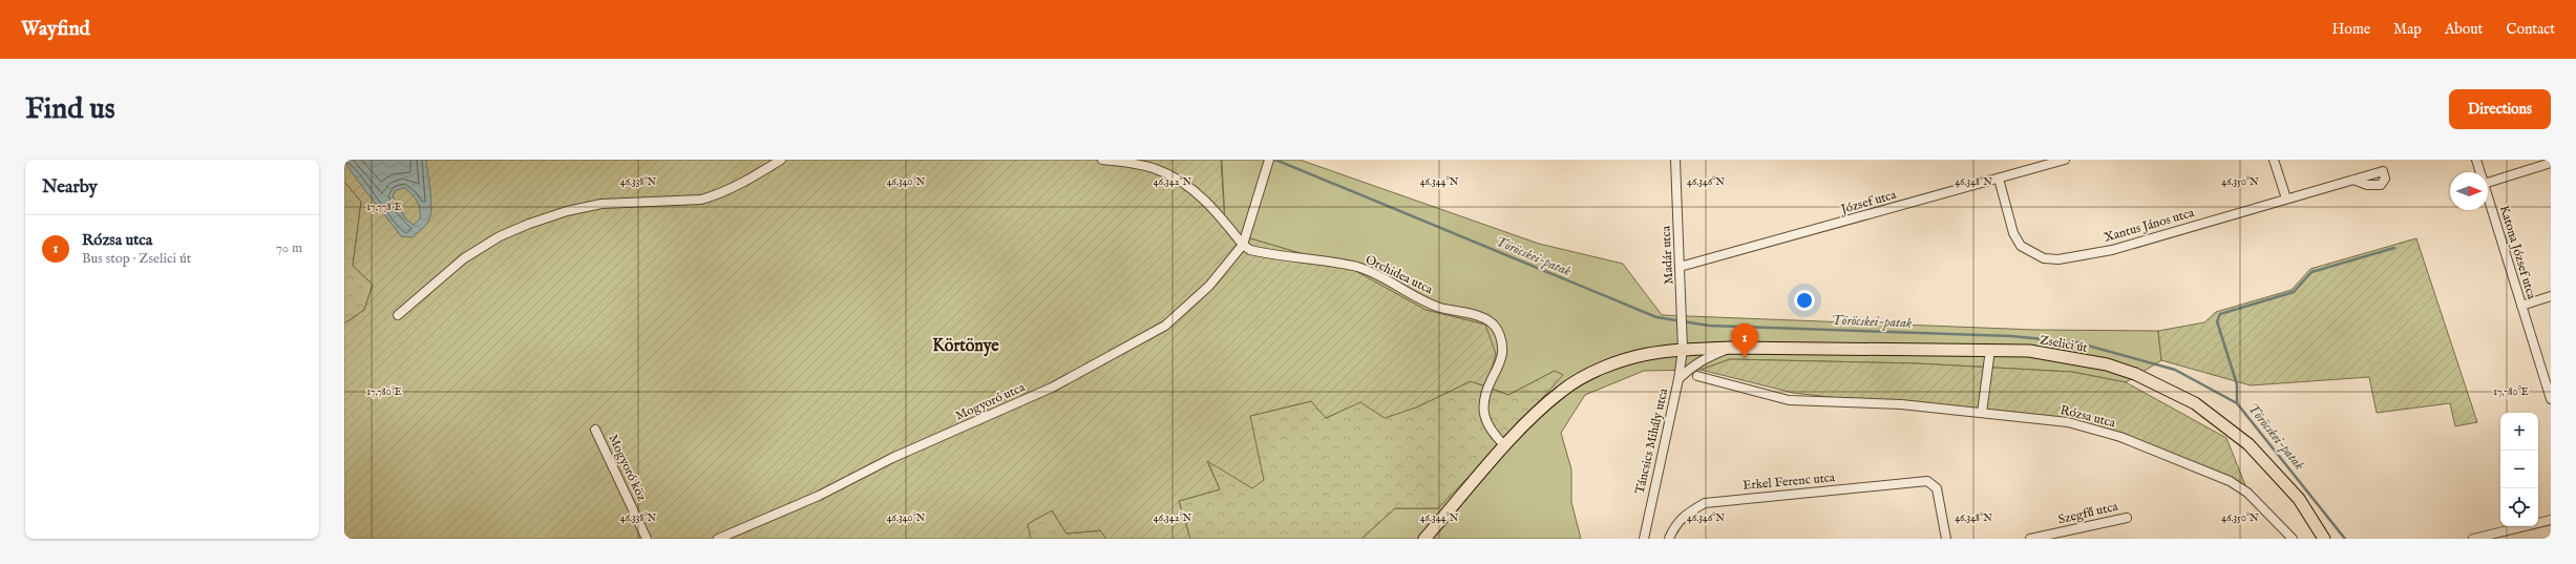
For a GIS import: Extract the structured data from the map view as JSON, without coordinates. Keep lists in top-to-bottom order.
{
  "streets": {
    "main road": ["Zselici út"],
    "street": [
      "József utca",
      "Xantus János utca",
      "Katona József utca",
      "Madár utca",
      "Orchidea utca",
      "Mogyoró utca",
      "Rózsa utca",
      "Táncsics Mihály utca",
      "Mogyoró köz",
      "Erkel Ferenc utca",
      "Szegfű utca"
    ]
  },
  "crossings": [
    ["József utca", "Xantus János utca"],
    ["József utca", "Madár utca"],
    ["Madár utca", "Zselici út"],
    ["Madár utca", "Táncsics Mihály utca"],
    ["Orchidea utca", "Zselici út"],
    ["Orchidea utca", "Mogyoró utca"],
    ["Zselici út", "Táncsics Mihály utca"]
  ],
  "districts": ["Körtönye"],
  "water": ["Töröcskei-patak"],
  "north": "right",
  "page": {
    "header": "Wayfind",
    "nav": [
      "Home",
      "Map",
      "About",
      "Contact"
    ],
    "buttons": "Directions",
    "title": "Find us",
    "heading": "Nearby",
    "list": [
      {
        "mark": "1",
        "name": "Rózsa utca",
        "note": "Bus stop · Zselici út",
        "value": "70 m"
      }
    ],
    "pins": "1",
    "map_buttons": ["+", "−"]
  },
  "coordinates": [
    "46.338°N",
    "46.340°N",
    "46.342°N",
    "46.344°N",
    "46.346°N",
    "46.348°N",
    "46.350°N",
    "17.778°E",
    "17.780°E"
  ]
}
